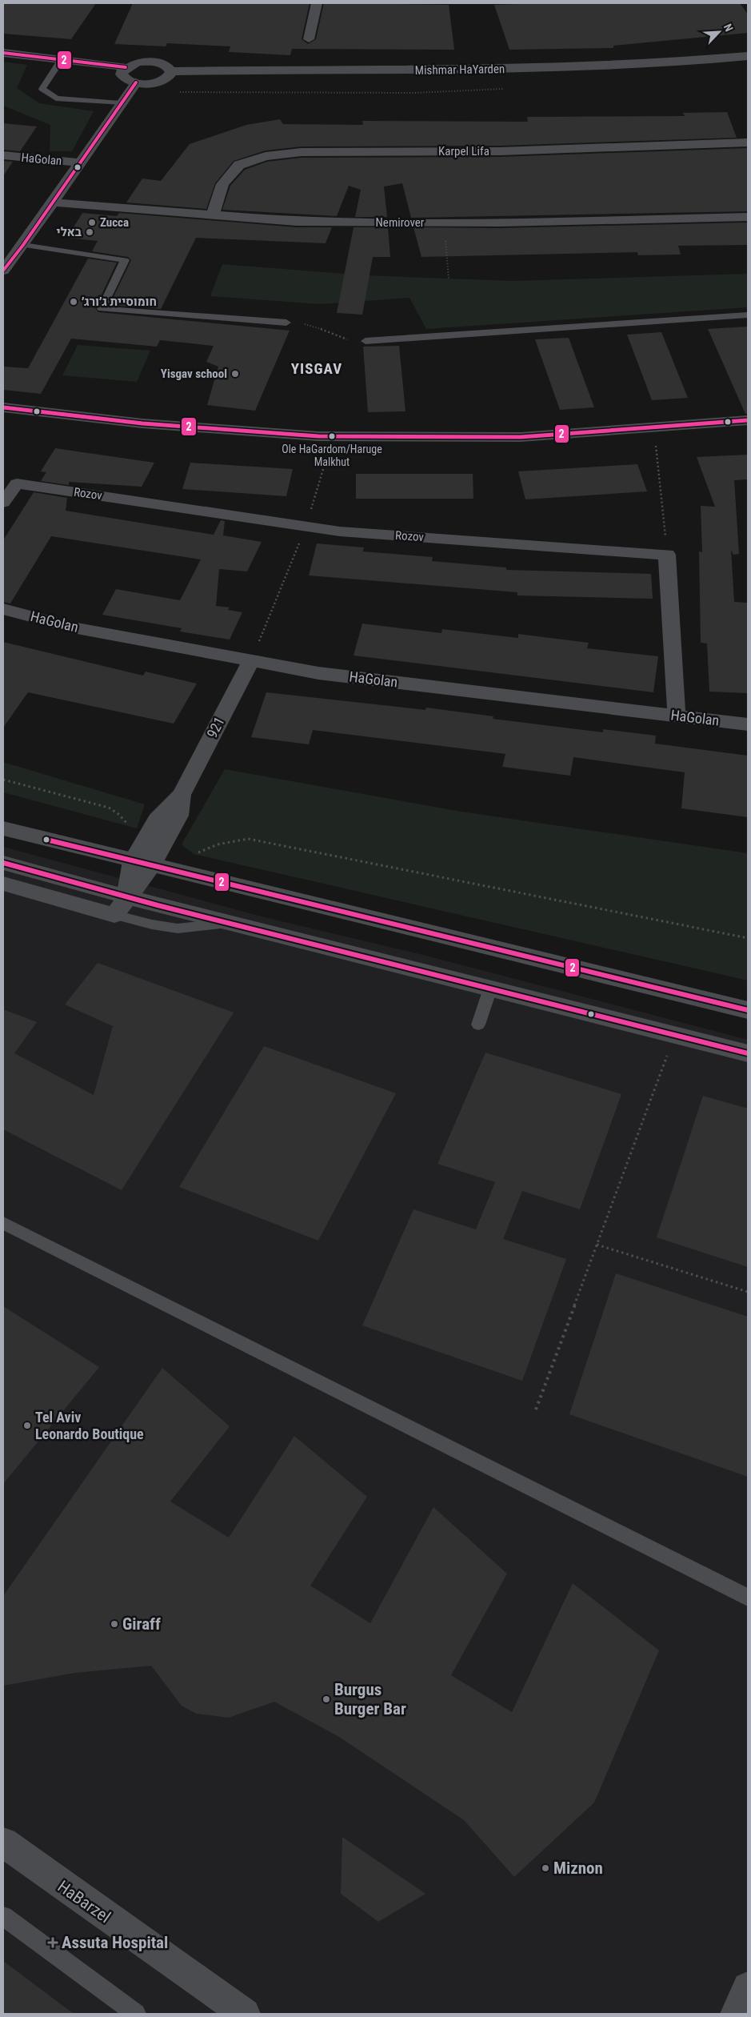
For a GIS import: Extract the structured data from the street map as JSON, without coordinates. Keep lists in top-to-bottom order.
{
  "streets": {
    "street": [
      "Mishmar HaYarden",
      "Karpel Lifa",
      "HaGolan",
      "Nemirover",
      "Rozov",
      "921",
      "HaBarzel"
    ]
  },
  "crossings": [
    ["Karpel Lifa", "Nemirover"],
    ["HaGolan", "921"]
  ],
  "districts": ["YISGAV"],
  "places": {
    "other": [
      "Zucca",
      "באלי",
      "חומוסיית ג׳ורג׳",
      "Yisgav school",
      "Ole HaGardom/Haruge Malkhut",
      "Tel Aviv Leonardo Boutique",
      "Giraff",
      "Burgus Burger Bar",
      "Miznon"
    ],
    "health": ["Assuta Hospital"]
  },
  "lines": ["transit line 2"],
  "north": "top right"
}
